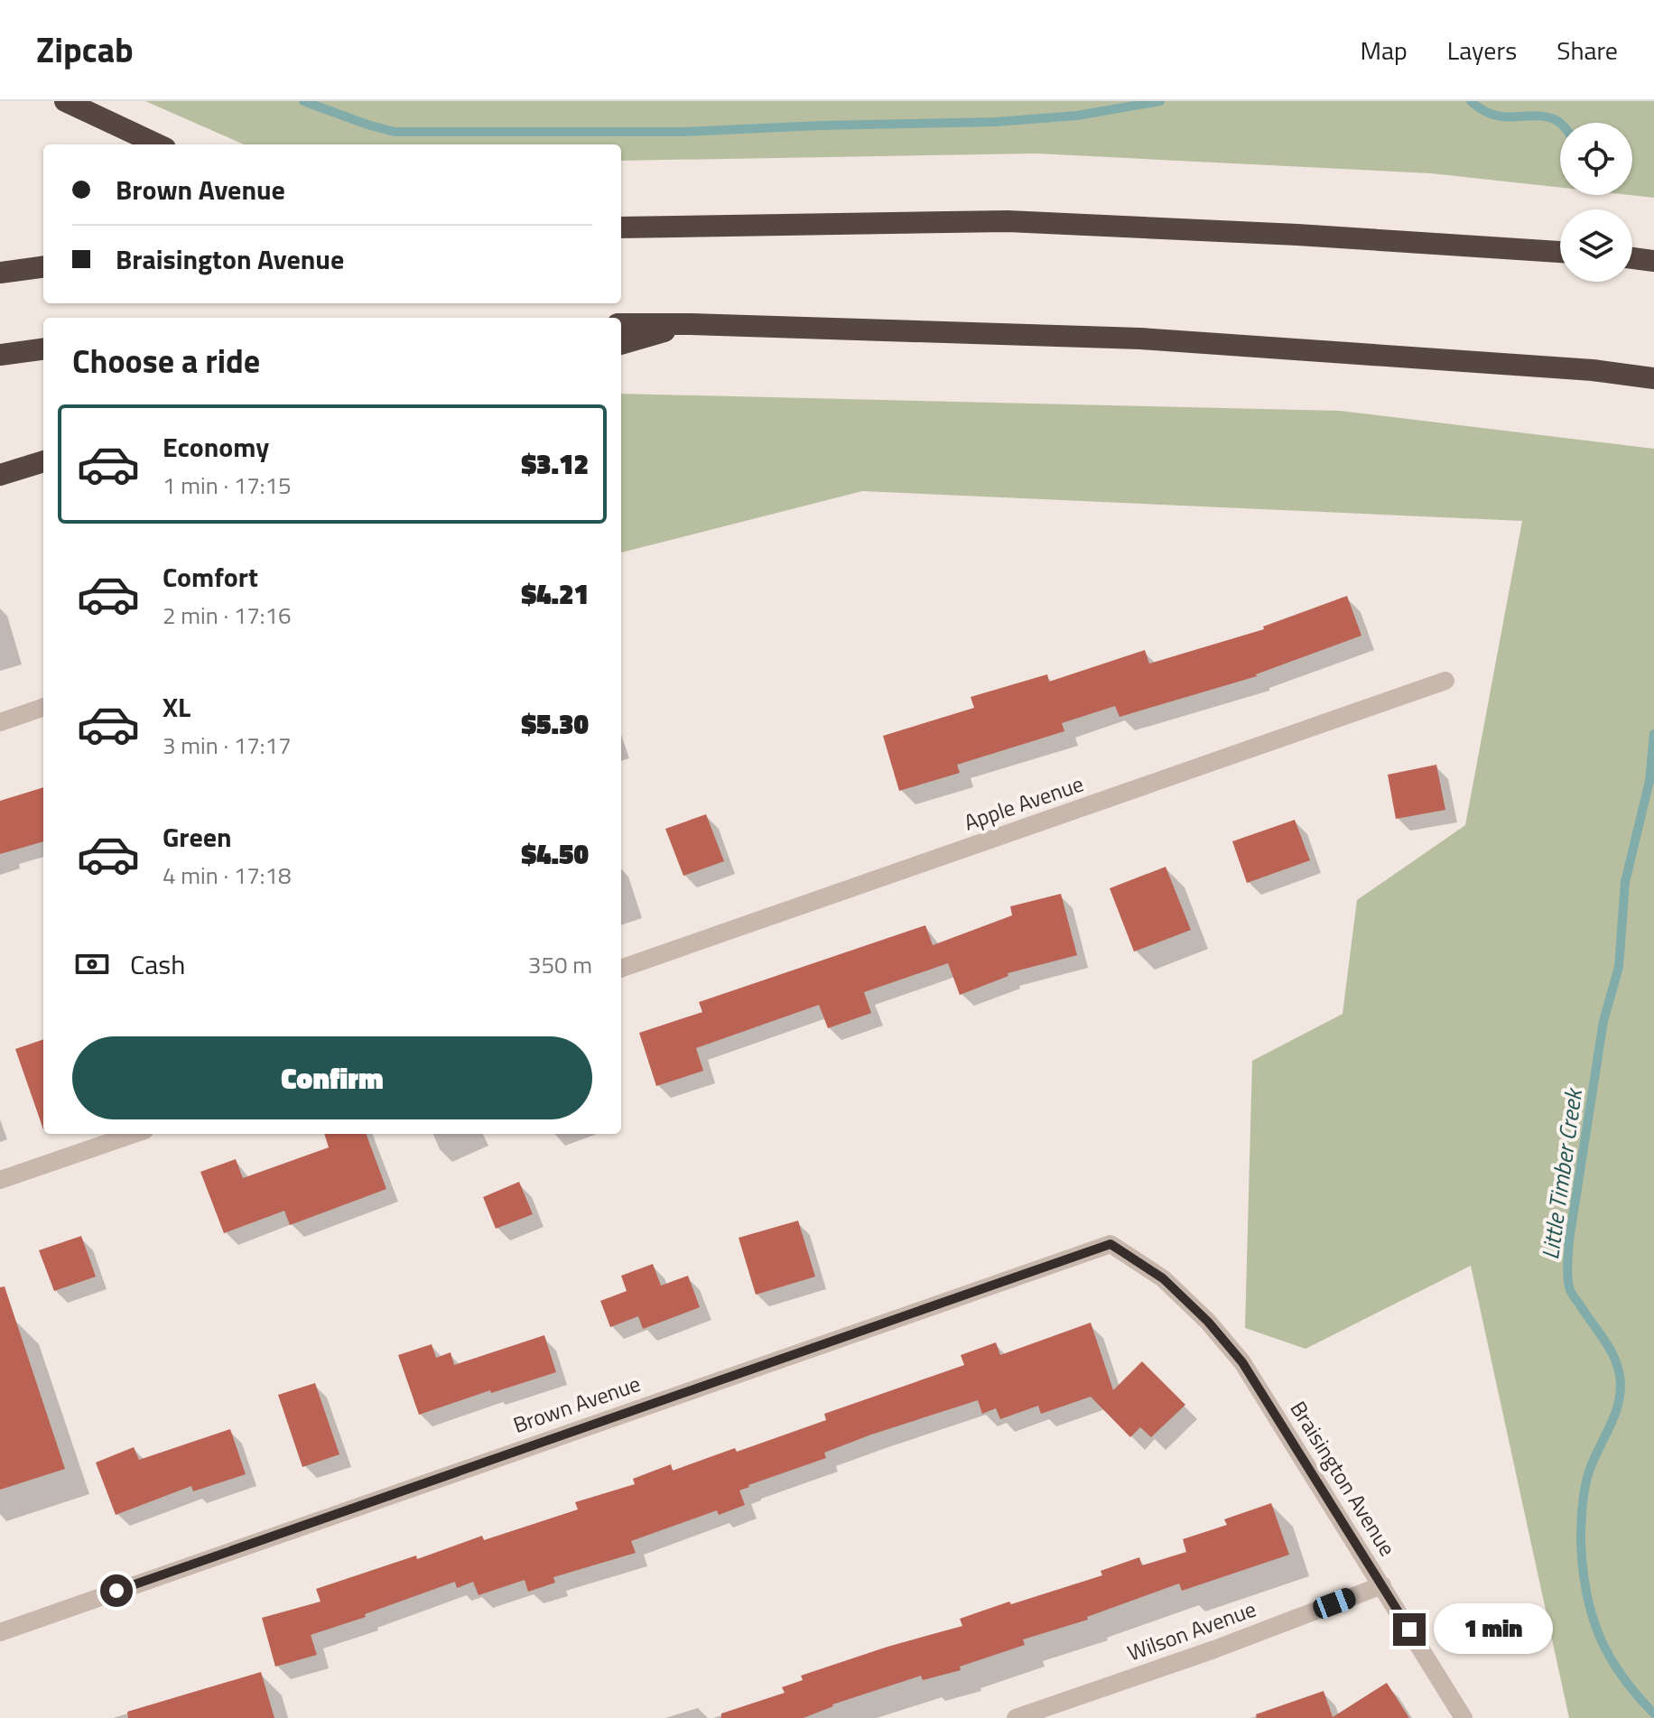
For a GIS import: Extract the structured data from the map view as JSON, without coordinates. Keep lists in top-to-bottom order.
{
  "streets": {
    "street": [
      "Apple Avenue",
      "Brown Avenue",
      "Braisington Avenue",
      "Wilson Avenue"
    ]
  },
  "crossings": [
    ["Brown Avenue", "Braisington Avenue"],
    ["Braisington Avenue", "Wilson Avenue"]
  ],
  "water": ["Little Timber Creek"],
  "page": {
    "header": "Zipcab",
    "nav": ["Map", "Layers", "Share"],
    "banner": ["Brown Avenue", "Braisington Avenue"],
    "heading": "Choose a ride",
    "list": [
      {
        "name": "Economy",
        "note": "1 min · 17:15",
        "value": "$3.12"
      },
      {
        "name": "Comfort",
        "note": "2 min · 17:16",
        "value": "$4.21"
      },
      {
        "name": "XL",
        "note": "3 min · 17:17",
        "value": "$5.30"
      },
      {
        "name": "Green",
        "note": "4 min · 17:18",
        "value": "$4.50"
      }
    ],
    "pay": ["Cash", "350 m"],
    "buttons": "Confirm",
    "bubble": "1 min"
  }
}
